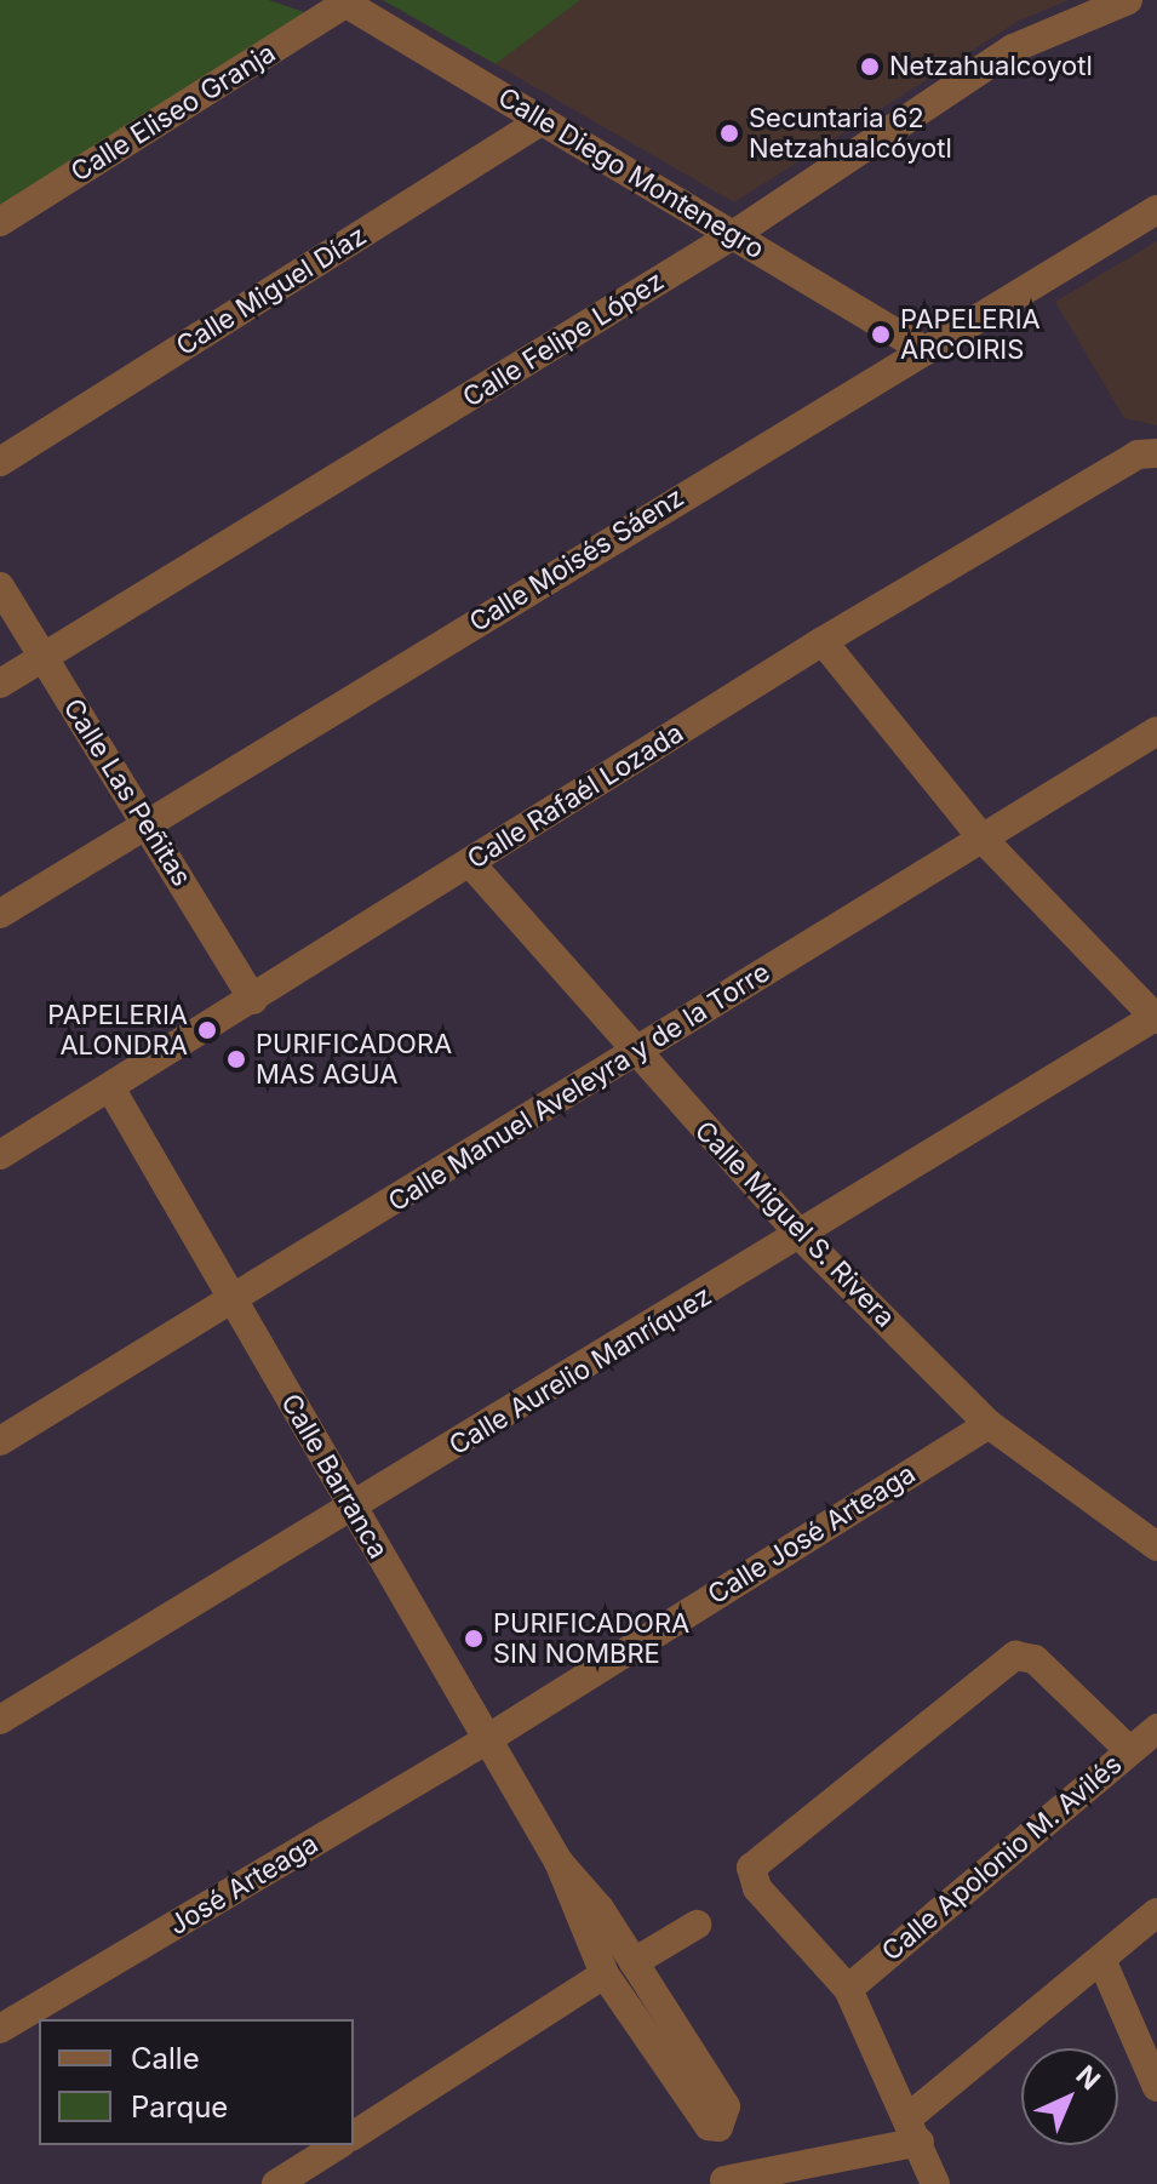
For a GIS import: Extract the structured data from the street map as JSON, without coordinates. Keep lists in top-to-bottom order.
{
  "streets": {
    "street": [
      "Calle Eliseo Granja",
      "Calle Diego Montenegro",
      "Calle Miguel Díaz",
      "Calle Felipe López",
      "Calle Moisés Sáenz",
      "Calle Las Peñitas",
      "Calle Rafaél Lozada",
      "Calle Manuel Aveleyra y de la Torre",
      "Calle Miguel S. Rivera",
      "Calle Aurelio Manríquez",
      "Calle Barranca",
      "Calle José Arteaga",
      "Calle Apolonio M. Avilés",
      "José Arteaga"
    ]
  },
  "crossings": [
    ["Calle Eliseo Granja", "Calle Diego Montenegro"],
    ["Calle Diego Montenegro", "Calle Miguel Díaz"],
    ["Calle Diego Montenegro", "Calle Felipe López"],
    ["Calle Diego Montenegro", "Calle Moisés Sáenz"],
    ["Calle Felipe López", "Calle Las Peñitas"],
    ["Calle Moisés Sáenz", "Calle Las Peñitas"],
    ["Calle Las Peñitas", "Calle Rafaél Lozada"],
    ["Calle Rafaél Lozada", "Calle Miguel S. Rivera"],
    ["Calle Rafaél Lozada", "Calle Barranca"],
    ["Calle Manuel Aveleyra y de la Torre", "Calle Miguel S. Rivera"],
    ["Calle Manuel Aveleyra y de la Torre", "Calle Barranca"],
    ["Calle Miguel S. Rivera", "Calle Aurelio Manríquez"],
    ["Calle Miguel S. Rivera", "Calle José Arteaga"],
    ["Calle Aurelio Manríquez", "Calle Barranca"],
    ["Calle Barranca", "Calle José Arteaga"],
    ["Calle Barranca", "José Arteaga"],
    ["Calle José Arteaga", "José Arteaga"]
  ],
  "places": [
    "Netzahualcoyotl",
    "Secuntaria 62 Netzahualcóyotl",
    "PAPELERIA ARCOIRIS",
    "PAPELERIA ALONDRA",
    "PURIFICADORA MAS AGUA",
    "PURIFICADORA SIN NOMBRE"
  ],
  "legend": ["Calle", "Parque"],
  "north": "top right"
}
